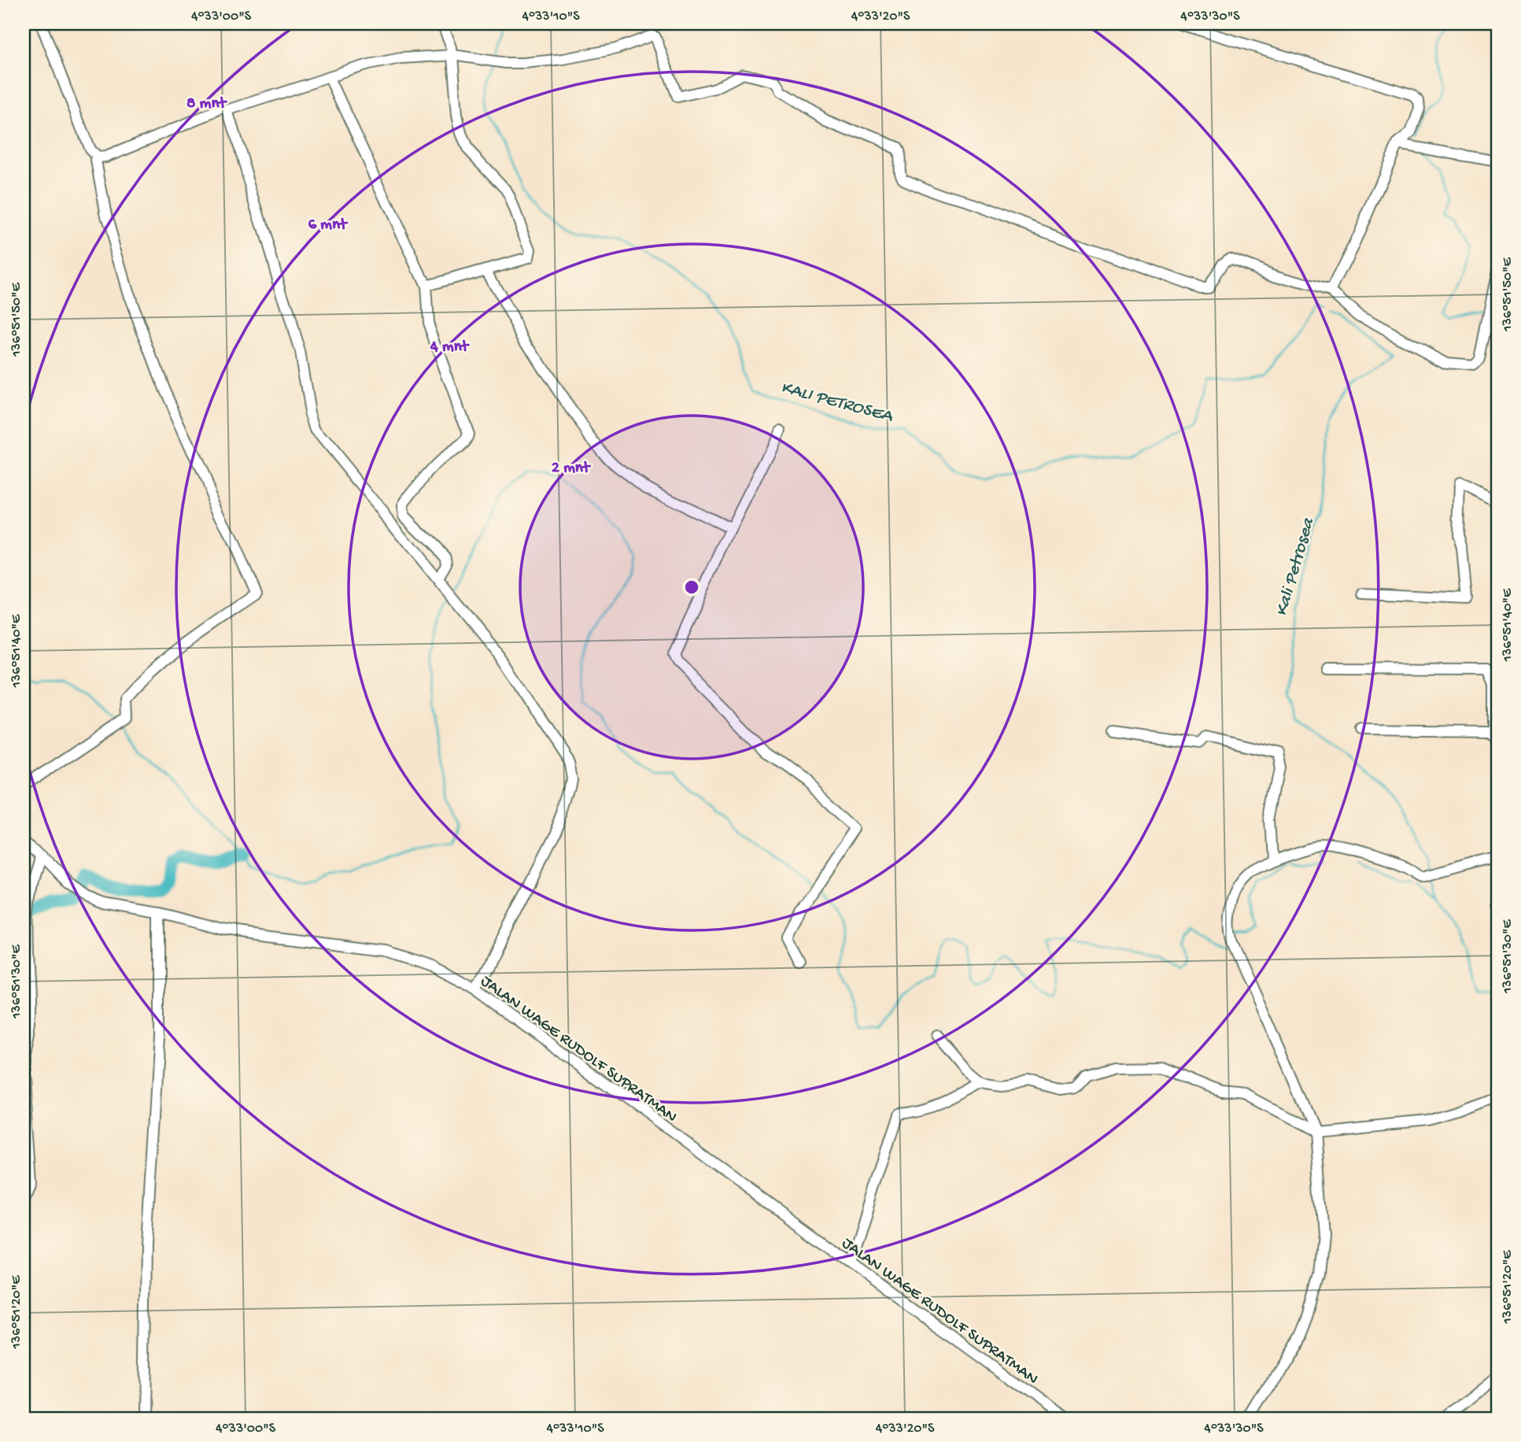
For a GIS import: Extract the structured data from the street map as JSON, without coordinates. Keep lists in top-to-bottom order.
{
  "streets": {
    "street": ["JALAN WAGE RUDOLF SUPRATMAN"]
  },
  "water": ["KALI PETROSEA", "Kali Petrosea"],
  "coordinates": [
    "4°33'00\"S",
    "4°33'10\"S",
    "4°33'20\"S",
    "4°33'30\"S",
    "136°51'50\"E",
    "136°51'40\"E",
    "136°51'30\"E",
    "136°51'20\"E"
  ],
  "rings": [
    "8 mnt",
    "6 mnt",
    "4 mnt",
    "2 mnt"
  ]
}
